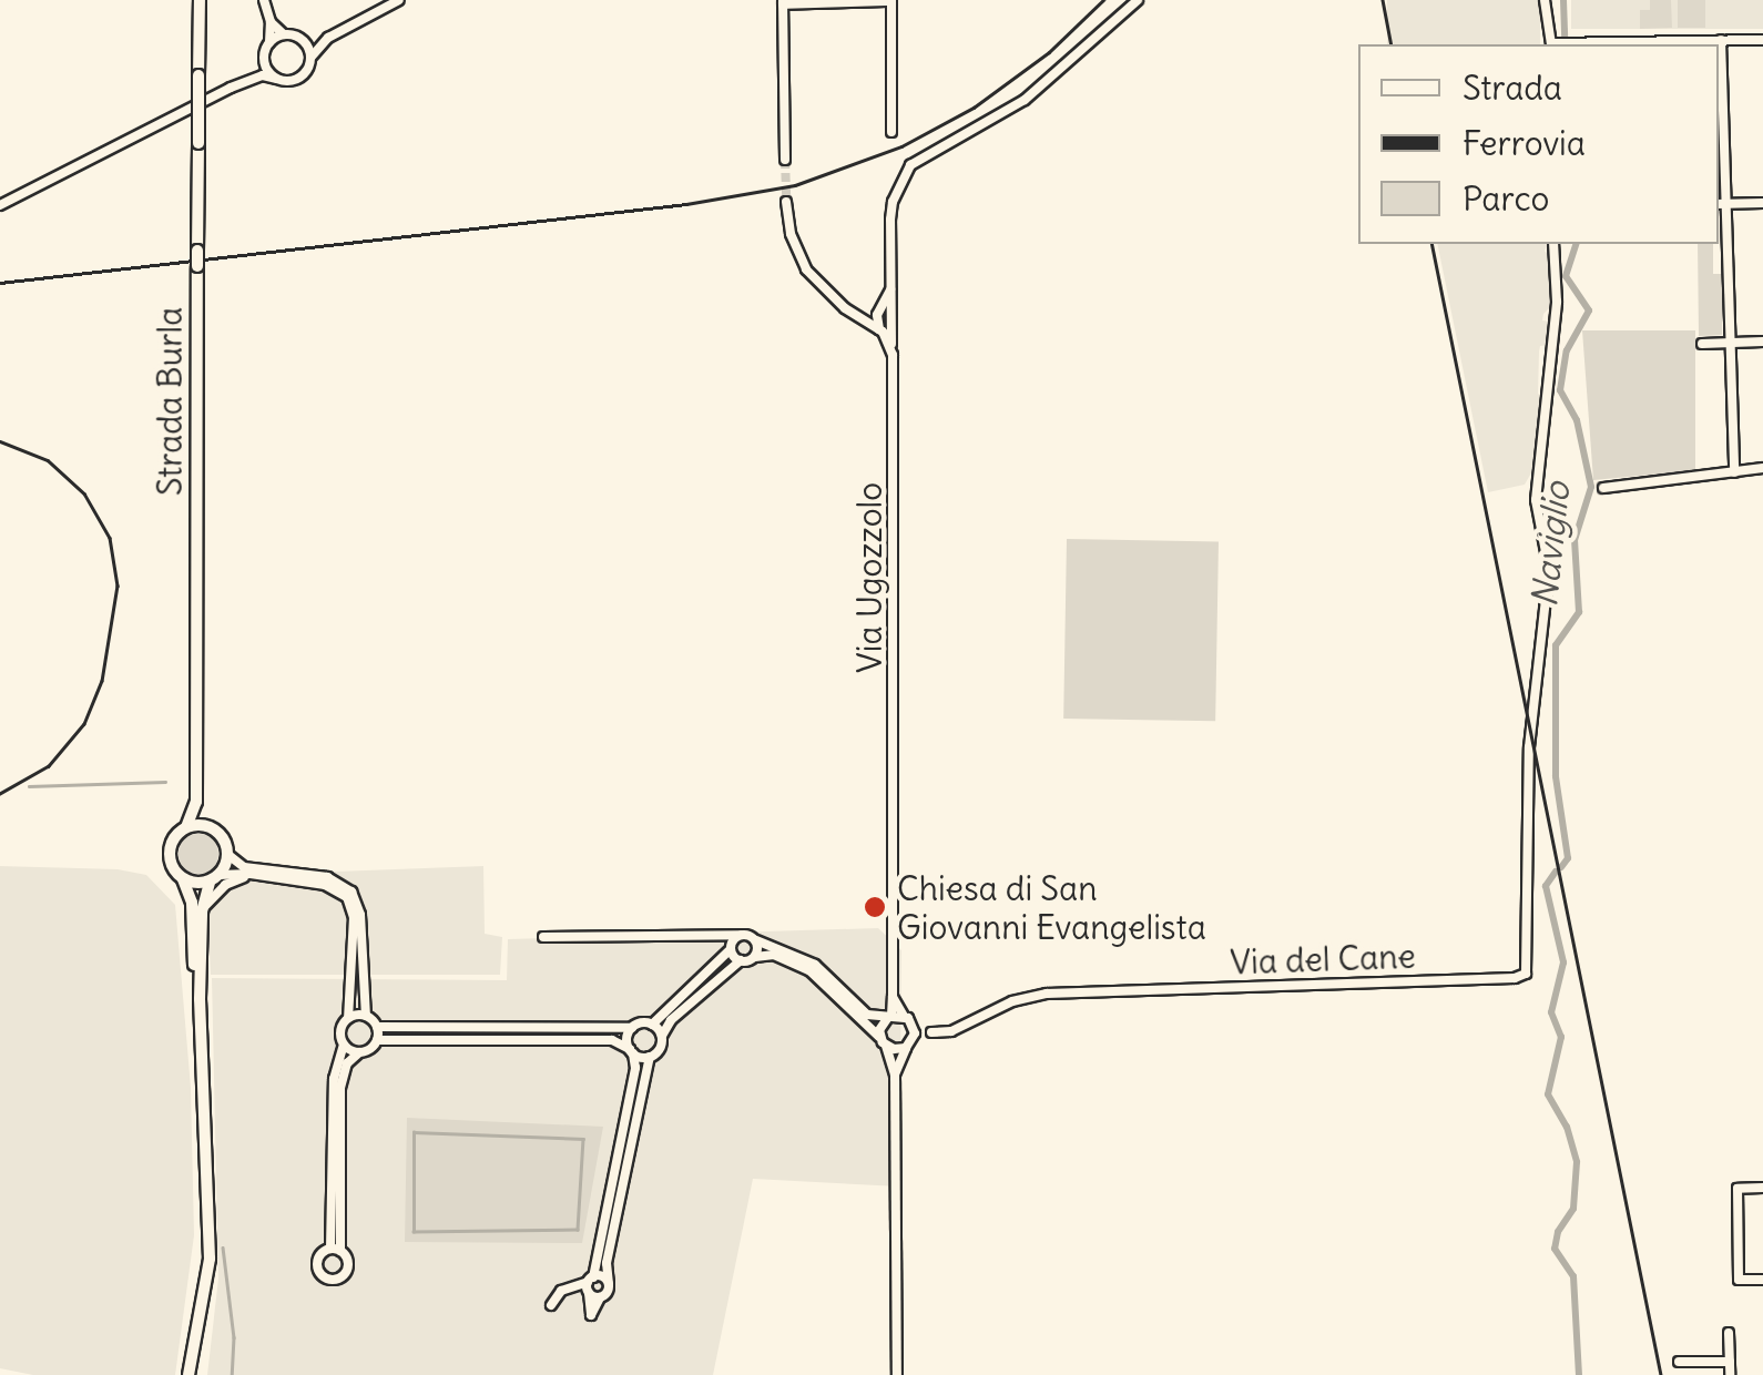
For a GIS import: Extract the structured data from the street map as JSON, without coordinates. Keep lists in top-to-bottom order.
{
  "streets": {
    "main road": ["Strada Burla"],
    "street": ["Via Ugozzolo", "Via del Cane"]
  },
  "crossings": [
    ["Via Ugozzolo", "Via del Cane"]
  ],
  "water": ["Naviglio"],
  "places": ["Chiesa di San Giovanni Evangelista"],
  "legend": ["Strada", "Ferrovia", "Parco"]
}
